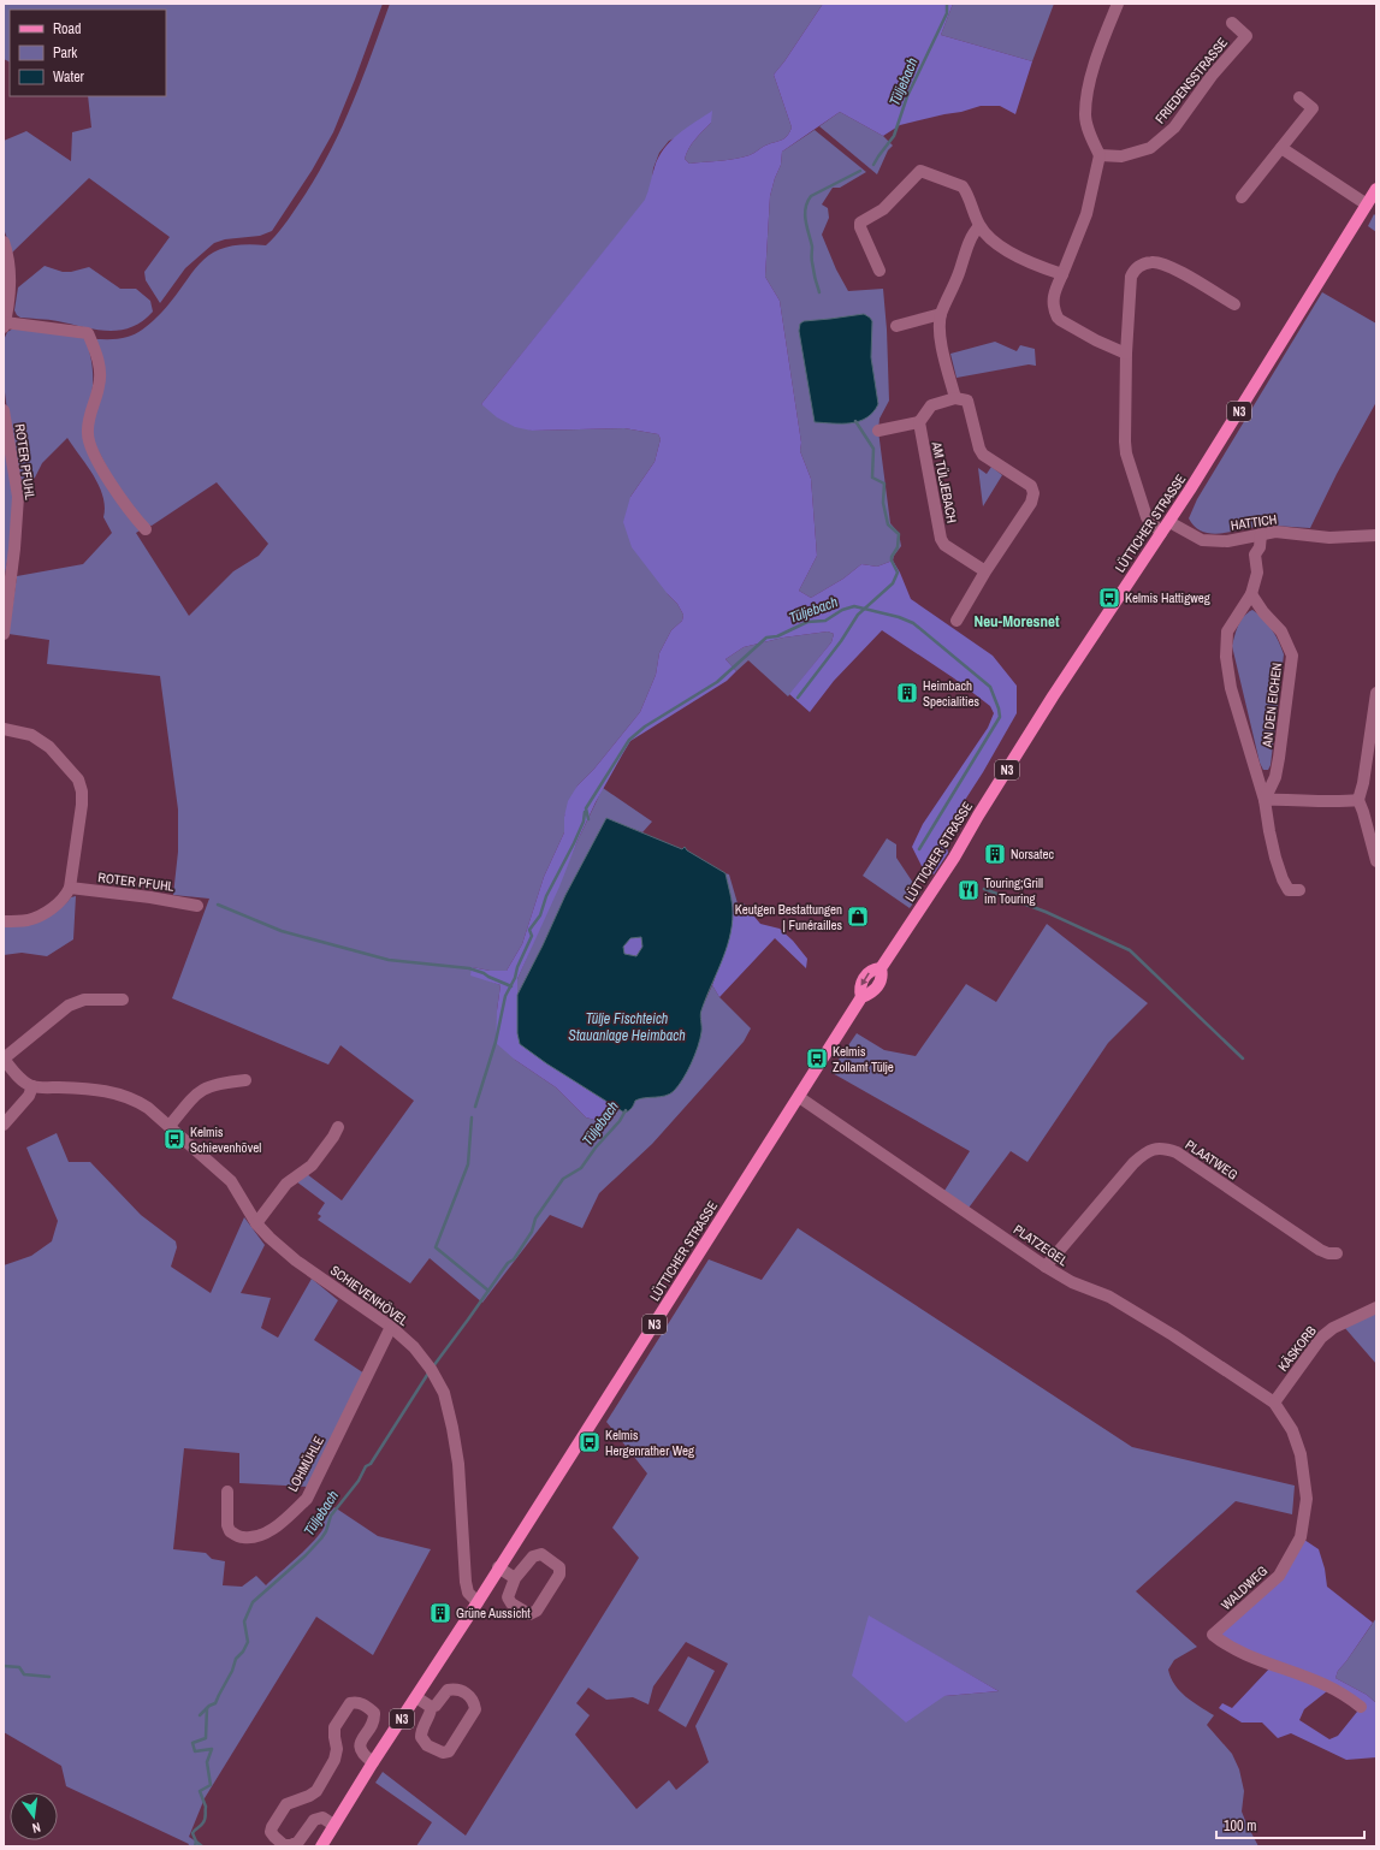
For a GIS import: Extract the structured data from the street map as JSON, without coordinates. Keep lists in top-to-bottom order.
{
  "streets": {
    "main road": ["N3", "LÜTTICHER STRASSE"],
    "street": [
      "FRIEDENSSTRASSE",
      "ROTER PFUHL",
      "AM TÜLJEBACH",
      "HATTICH",
      "AN DEN EICHEN",
      "PLAATWEG",
      "PLATZEGEL",
      "SCHIEVENHÖVEL",
      "KÄSKORB",
      "LOHMÜHLE",
      "WALDWEG"
    ]
  },
  "crossings": [
    ["HATTICH", "LÜTTICHER STRASSE"],
    ["HATTICH", "AN DEN EICHEN"],
    ["LÜTTICHER STRASSE", "PLATZEGEL"],
    ["LÜTTICHER STRASSE", "SCHIEVENHÖVEL"],
    ["PLAATWEG", "PLATZEGEL"],
    ["PLATZEGEL", "KÄSKORB"],
    ["PLATZEGEL", "WALDWEG"],
    ["SCHIEVENHÖVEL", "LOHMÜHLE"],
    ["KÄSKORB", "WALDWEG"]
  ],
  "districts": ["Neu-Moresnet"],
  "water": ["Tüljebach", "Tülje Fischteich Stauanlage Heimbach"],
  "places": {
    "bus stop": [
      "Kelmis Hattigweg",
      "Kelmis Zollamt Tülje",
      "Kelmis Schievenhövel",
      "Kelmis Hergenrather Weg"
    ],
    "building": ["Heimbach Specialities", "Norsatec", "Grüne Aussicht"],
    "restaurant": ["Touring;Grill im Touring"],
    "shop": ["Keutgen Bestattungen | Funérailles"]
  },
  "legend": ["Road", "Park", "Water"],
  "scale_bar": "100 m",
  "north": "bottom"
}
